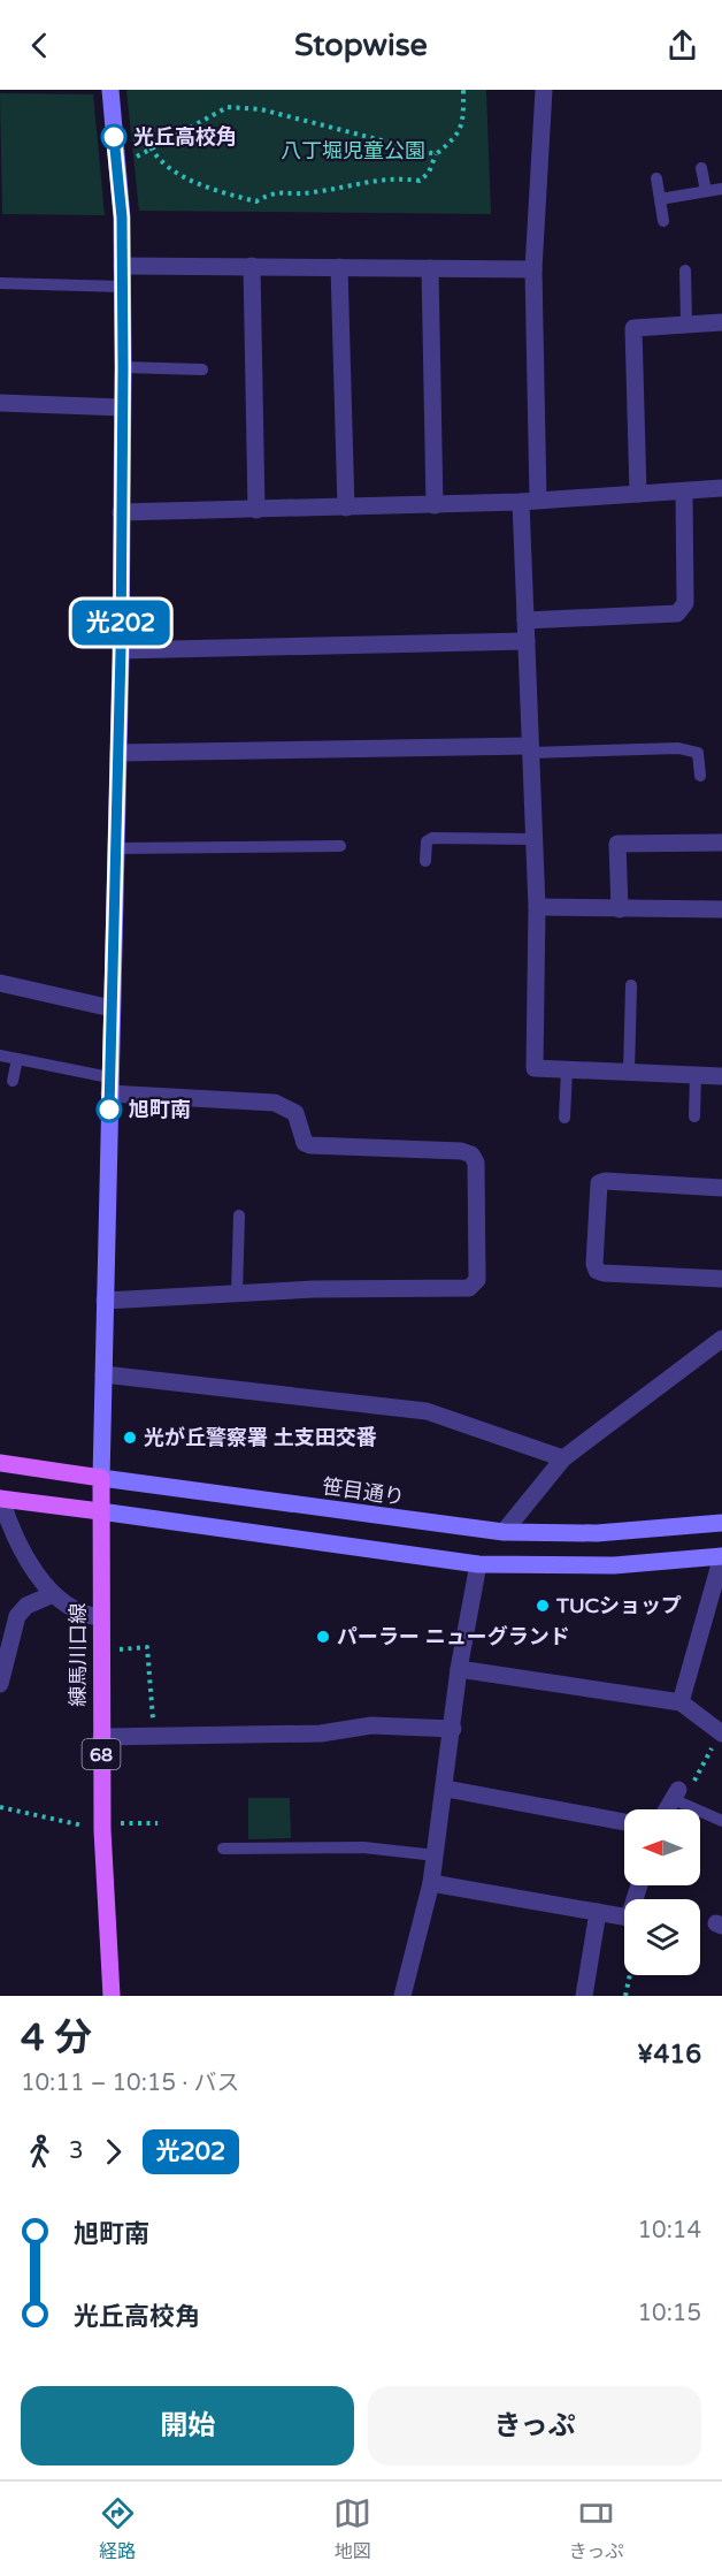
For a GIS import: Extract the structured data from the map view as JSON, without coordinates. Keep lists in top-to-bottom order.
{
  "streets": {
    "main road": ["笹目通り", "練馬川口線", "68"]
  },
  "crossings": [
    ["笹目通り", "練馬川口線"]
  ],
  "parks": ["八丁堀児童公園"],
  "places": [
    "光丘高校角",
    "旭町南",
    "光が丘警察署 土支田交番",
    "TUCショップ",
    "パーラー ニューグランド"
  ],
  "lines": ["bus line 光202"],
  "north": "left",
  "page": {
    "header": "Stopwise",
    "on_map": "光202",
    "heading": ["4 分", "10:11 – 10:15 · バス", "¥416"],
    "legs": ["3", "光202"],
    "list": [
      {
        "name": "旭町南",
        "value": "10:14"
      },
      {
        "name": "光丘高校角",
        "value": "10:15"
      }
    ],
    "buttons": ["開始", "きっぷ"],
    "tabs": ["経路", "地図", "きっぷ"]
  }
}
